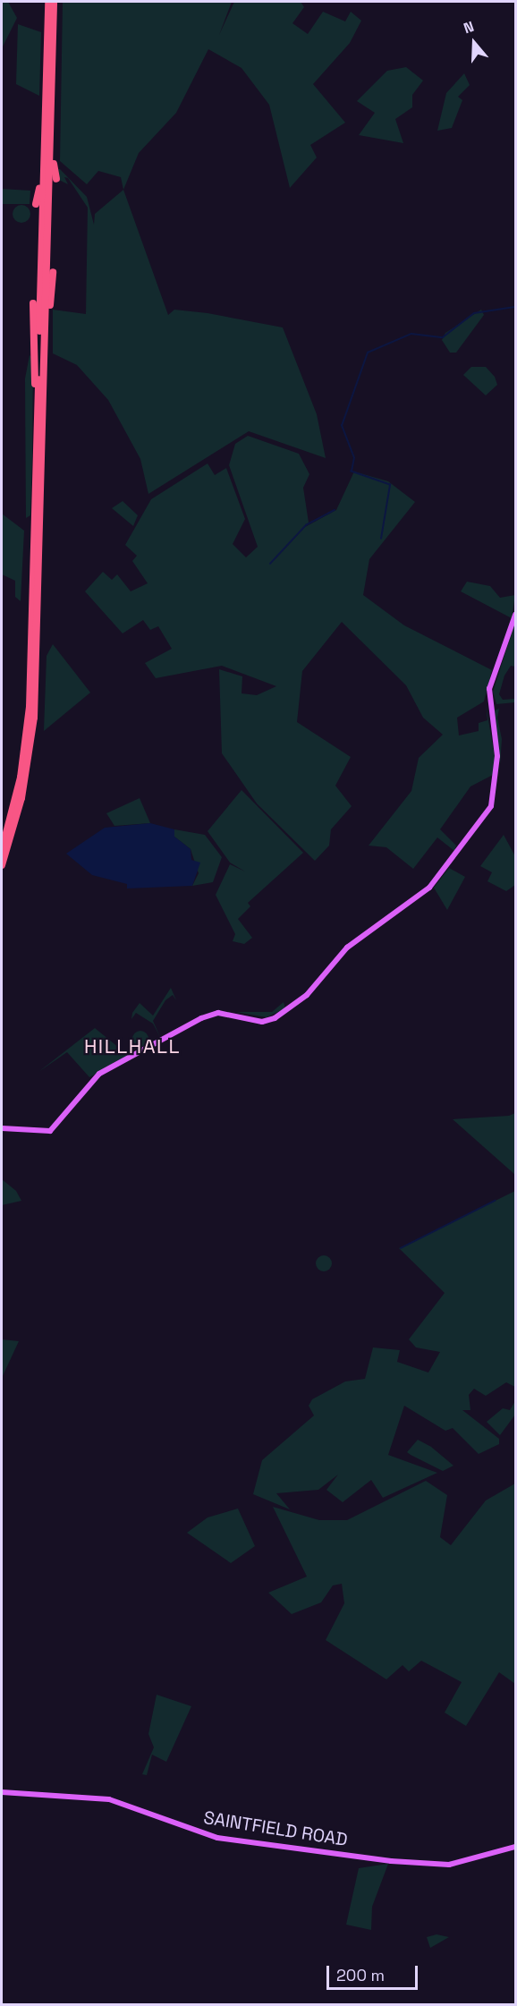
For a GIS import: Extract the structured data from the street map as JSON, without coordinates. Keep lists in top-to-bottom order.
{
  "streets": {
    "main road": ["SAINTFIELD ROAD"]
  },
  "districts": ["HILLHALL"],
  "scale_bar": "200 m",
  "north": "top"
}
